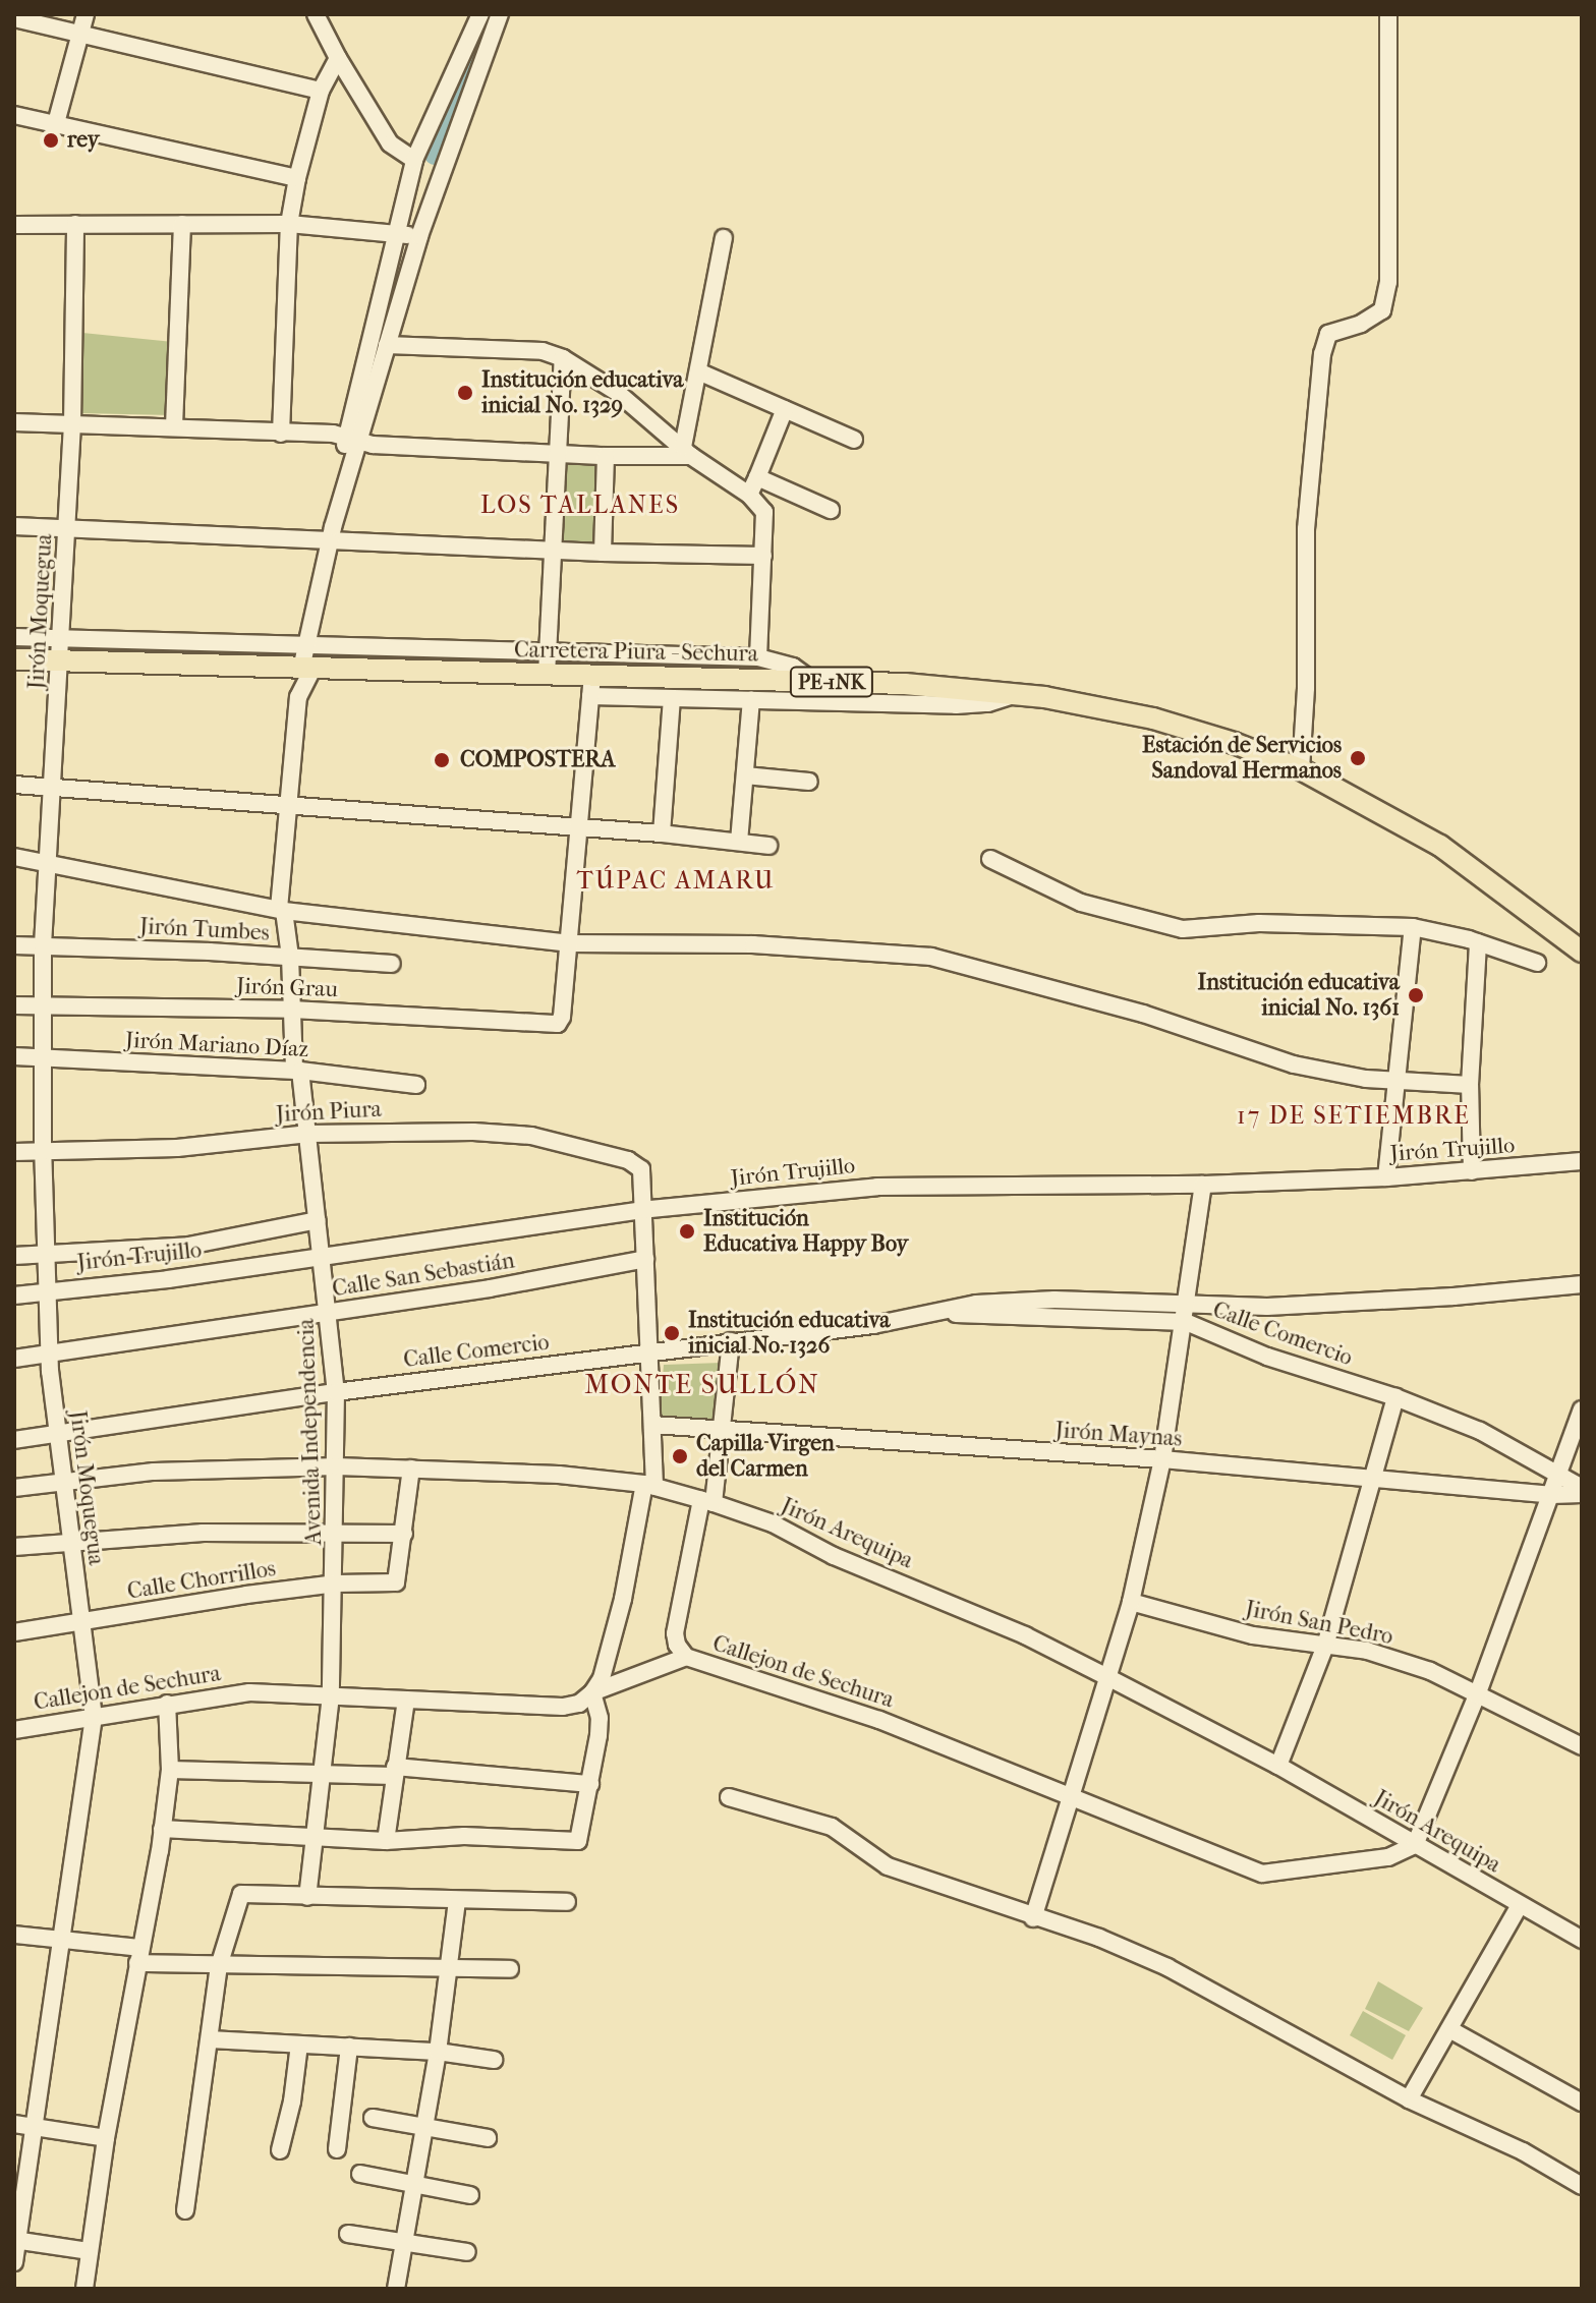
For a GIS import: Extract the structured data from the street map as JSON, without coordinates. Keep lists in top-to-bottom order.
{
  "streets": {
    "main road": ["Carretera Piura - Sechura", "PE-1NK"],
    "street": [
      "Jirón Moquegua",
      "Jirón Tumbes",
      "Jirón Grau",
      "Jirón Mariano Díaz",
      "Jirón Piura",
      "Jirón Trujillo",
      "Calle San Sebastián",
      "Calle Comercio",
      "Avenida Independencia",
      "Jirón Maynas",
      "Jirón Arequipa",
      "Calle Chorrillos",
      "Jirón San Pedro",
      "Callejon de Sechura"
    ]
  },
  "crossings": [
    ["Jirón Moquegua", "Carretera Piura - Sechura"],
    ["Jirón Moquegua", "Jirón Tumbes"],
    ["Jirón Moquegua", "Jirón Grau"],
    ["Jirón Moquegua", "Jirón Mariano Díaz"],
    ["Jirón Moquegua", "Jirón Piura"],
    ["Jirón Moquegua", "Jirón Trujillo"],
    ["Jirón Moquegua", "Calle San Sebastián"],
    ["Jirón Moquegua", "Calle Comercio"],
    ["Jirón Moquegua", "Jirón Arequipa"],
    ["Jirón Moquegua", "Calle Chorrillos"],
    ["Jirón Moquegua", "Callejon de Sechura"],
    ["Carretera Piura - Sechura", "Avenida Independencia"],
    ["Jirón Tumbes", "Avenida Independencia"],
    ["Jirón Grau", "Avenida Independencia"],
    ["Jirón Mariano Díaz", "Avenida Independencia"],
    ["Jirón Piura", "Jirón Trujillo"],
    ["Jirón Piura", "Avenida Independencia"],
    ["Jirón Trujillo", "Avenida Independencia"],
    ["Calle San Sebastián", "Avenida Independencia"],
    ["Calle Comercio", "Avenida Independencia"],
    ["Avenida Independencia", "Jirón Arequipa"],
    ["Avenida Independencia", "Calle Chorrillos"],
    ["Avenida Independencia", "Callejon de Sechura"],
    ["Jirón Arequipa", "Callejon de Sechura"]
  ],
  "districts": [
    "LOS TALLANES",
    "TÚPAC AMARU",
    "17 DE SETIEMBRE",
    "MONTE SULLÓN"
  ],
  "places": [
    "rey",
    "Institución educativa inicial No. 1329",
    "Estación de Servicios Sandoval Hermanos",
    "COMPOSTERA",
    "Institución educativa inicial No. 1361",
    "Institución Educativa Happy Boy",
    "Institución educativa inicial No. 1326",
    "Capilla Virgen del Carmen"
  ]
}
